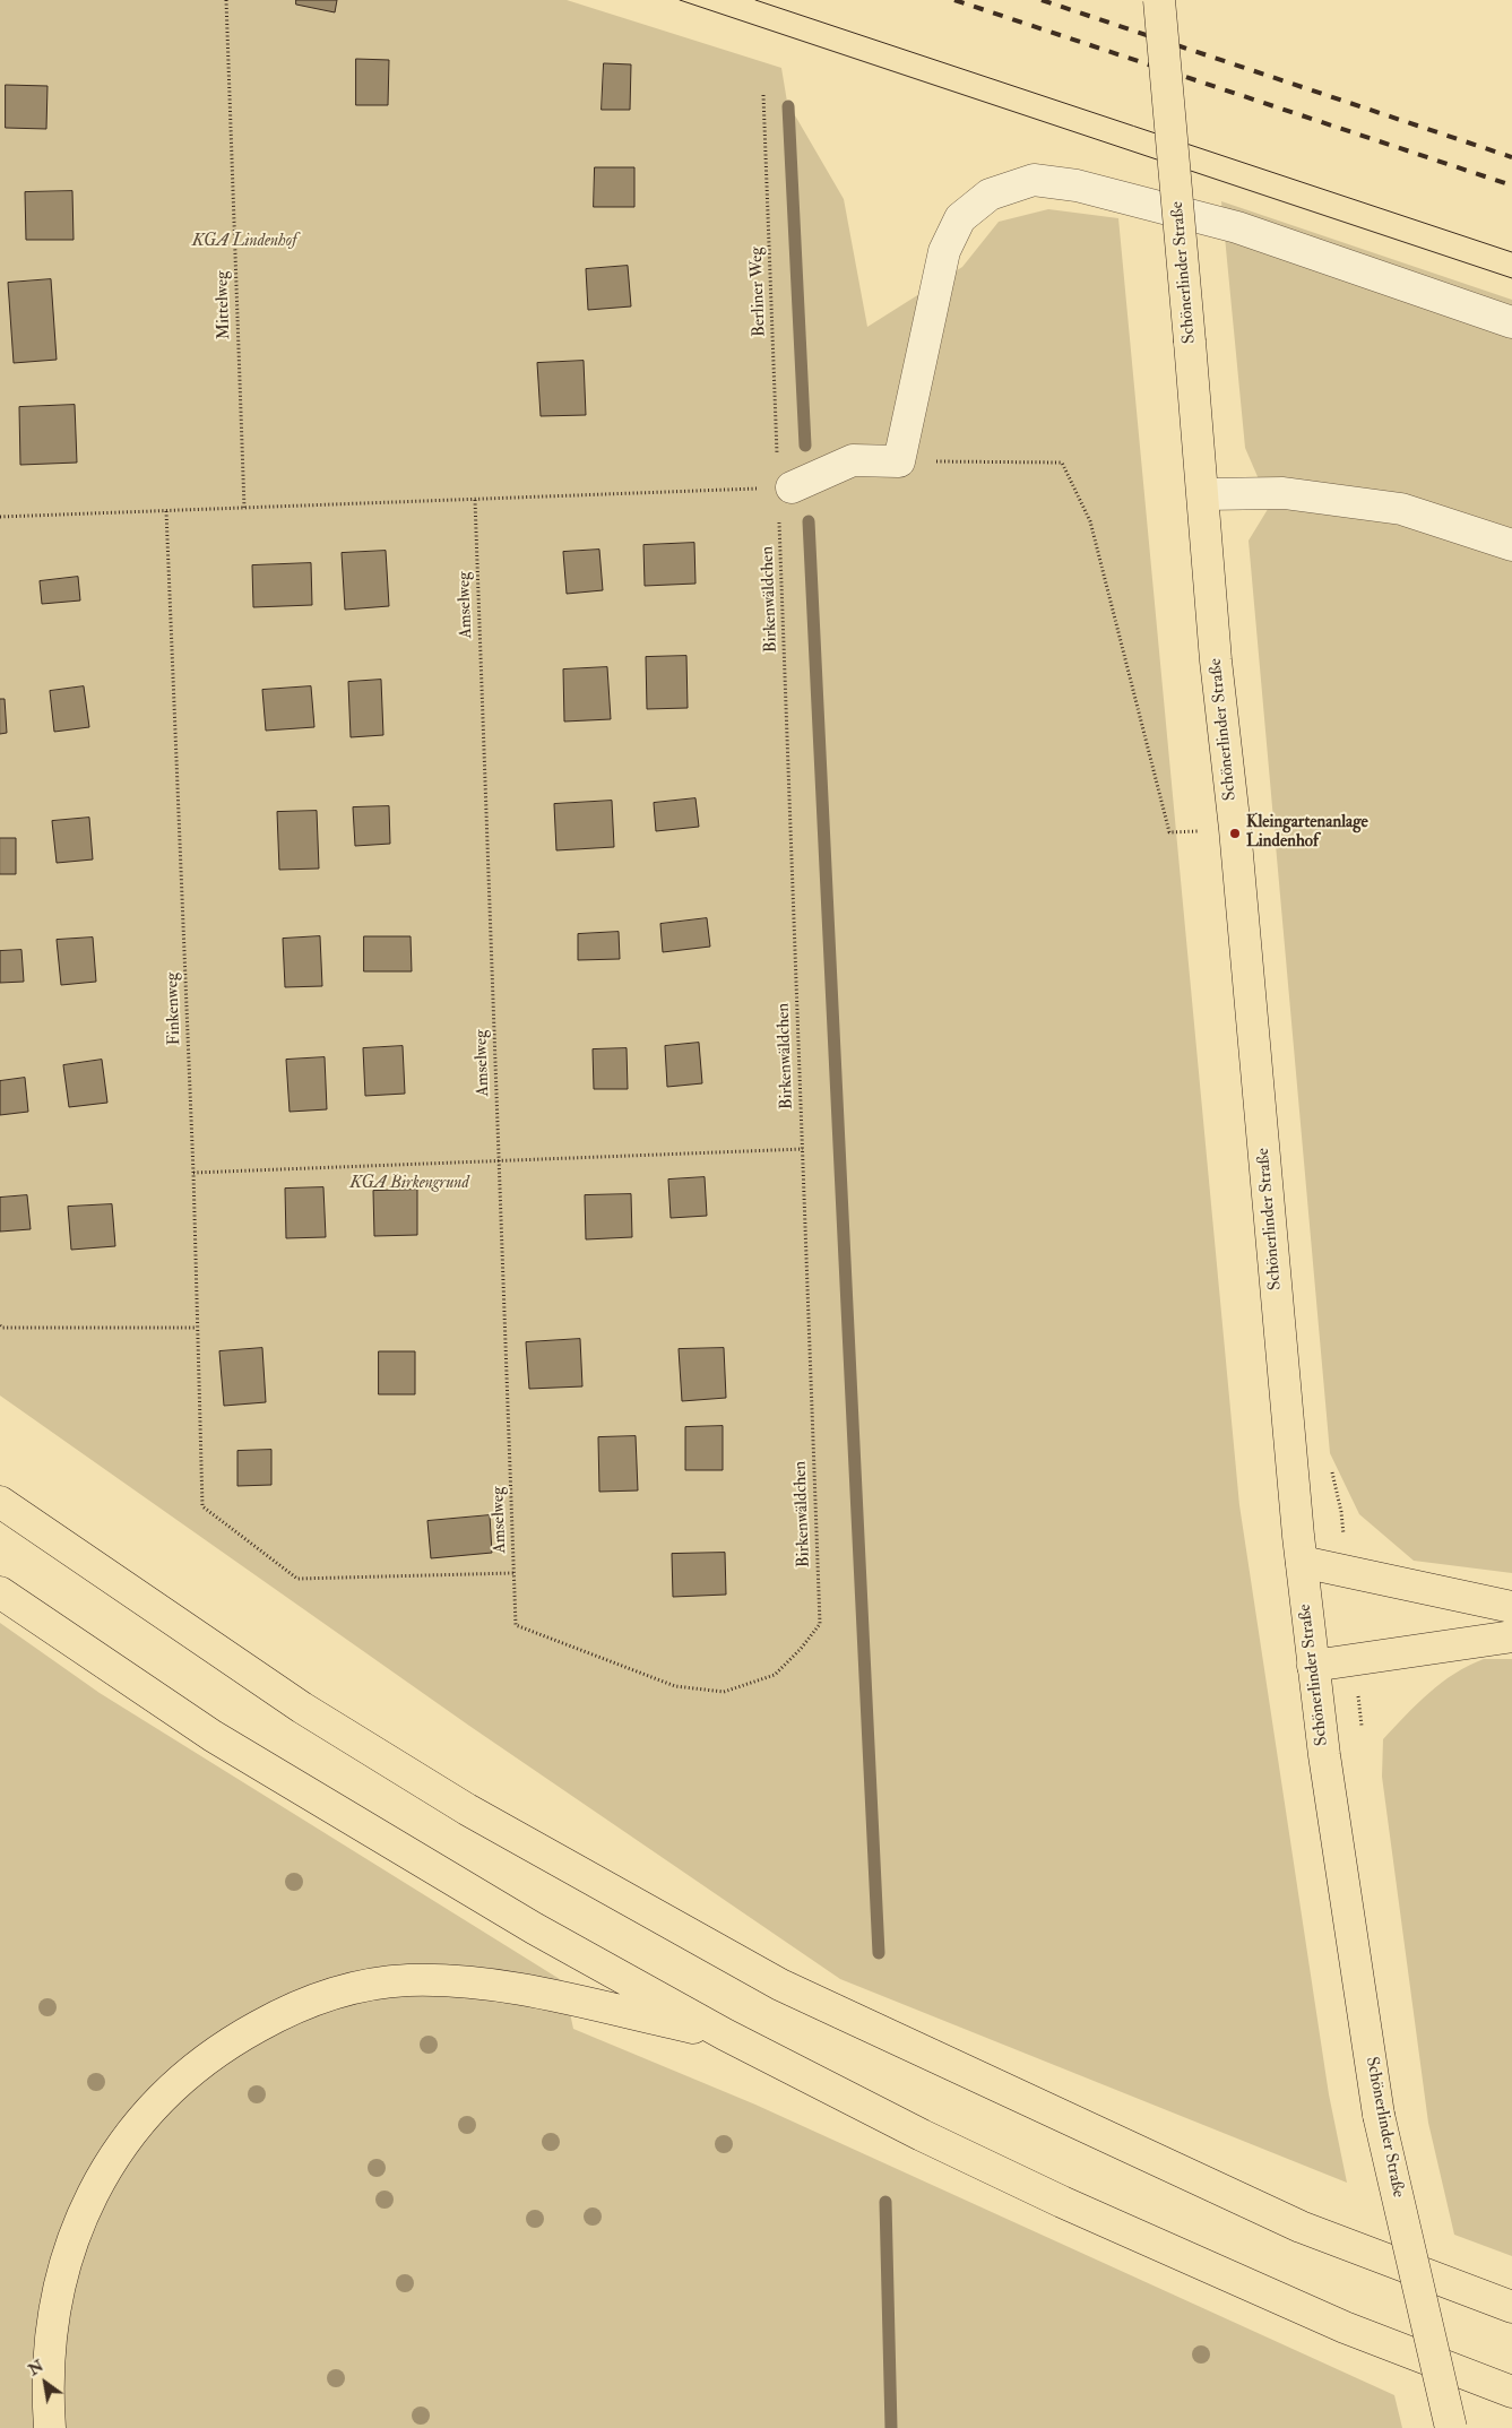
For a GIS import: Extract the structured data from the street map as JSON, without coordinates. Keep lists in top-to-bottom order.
{
  "streets": {
    "main road": ["Schönerlinder Straße"],
    "path": [
      "Berliner Weg",
      "Mittelweg",
      "Birkenwäldchen",
      "Amselweg",
      "Finkenweg"
    ]
  },
  "crossings": [
    ["Berliner Weg", "Birkenwäldchen"],
    ["Birkenwäldchen", "Amselweg"],
    ["Amselweg", "Finkenweg"]
  ],
  "parks": ["KGA Lindenhof", "KGA Birkengrund"],
  "places": ["Kleingartenanlage Lindenhof"],
  "north": "top left"
}
